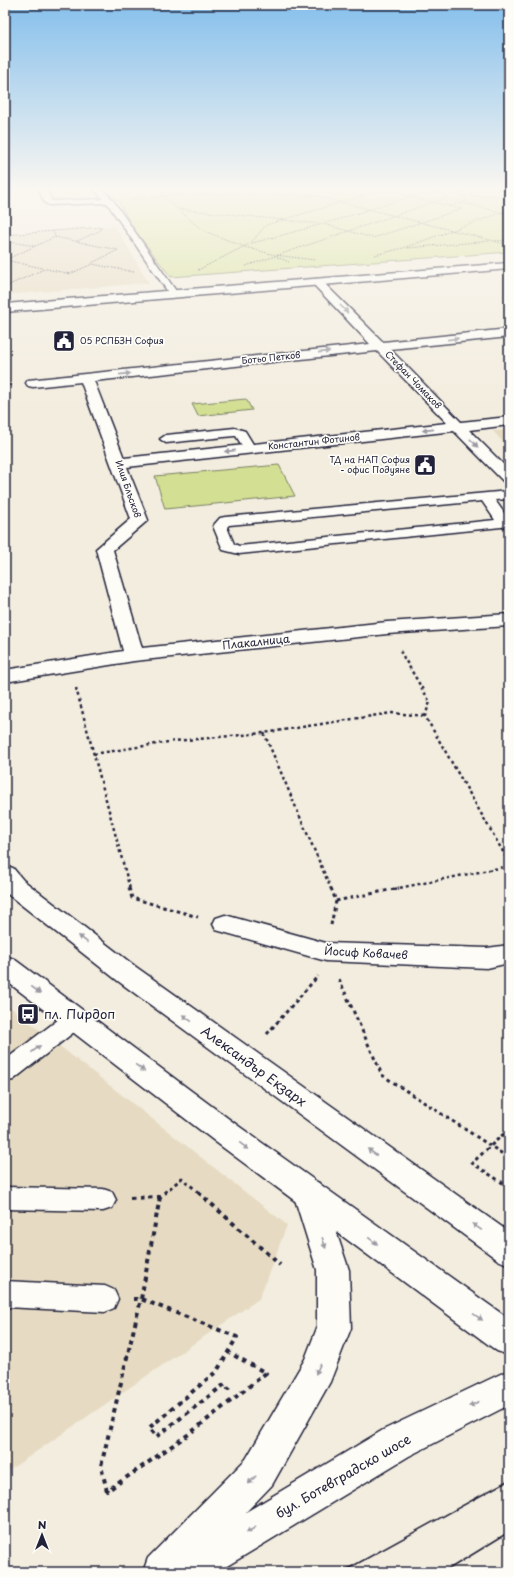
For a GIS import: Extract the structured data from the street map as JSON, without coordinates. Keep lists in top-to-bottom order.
{
  "streets": {
    "street": [
      "Ботьо Петков",
      "Стефан Чомаков",
      "Константин Фотинов",
      "Илия Блъсков",
      "Плакалница",
      "Йосиф Ковачев",
      "Александър Екзарх",
      "бул. Ботевградско шосе"
    ]
  },
  "crossings": [
    ["Ботьо Петков", "Стефан Чомаков"],
    ["Ботьо Петков", "Илия Блъсков"],
    ["Стефан Чомаков", "Константин Фотинов"],
    ["Константин Фотинов", "Илия Блъсков"],
    ["Илия Блъсков", "Плакалница"]
  ],
  "one_way": ["Стефан Чомаков", "бул. Ботевградско шосе"],
  "places": {
    "public building": ["05 РСПБЗН София", "ТД на НАП София - офис Подуяне"],
    "bus stop": ["пл. Пирдоп"]
  },
  "north": "top"
}
